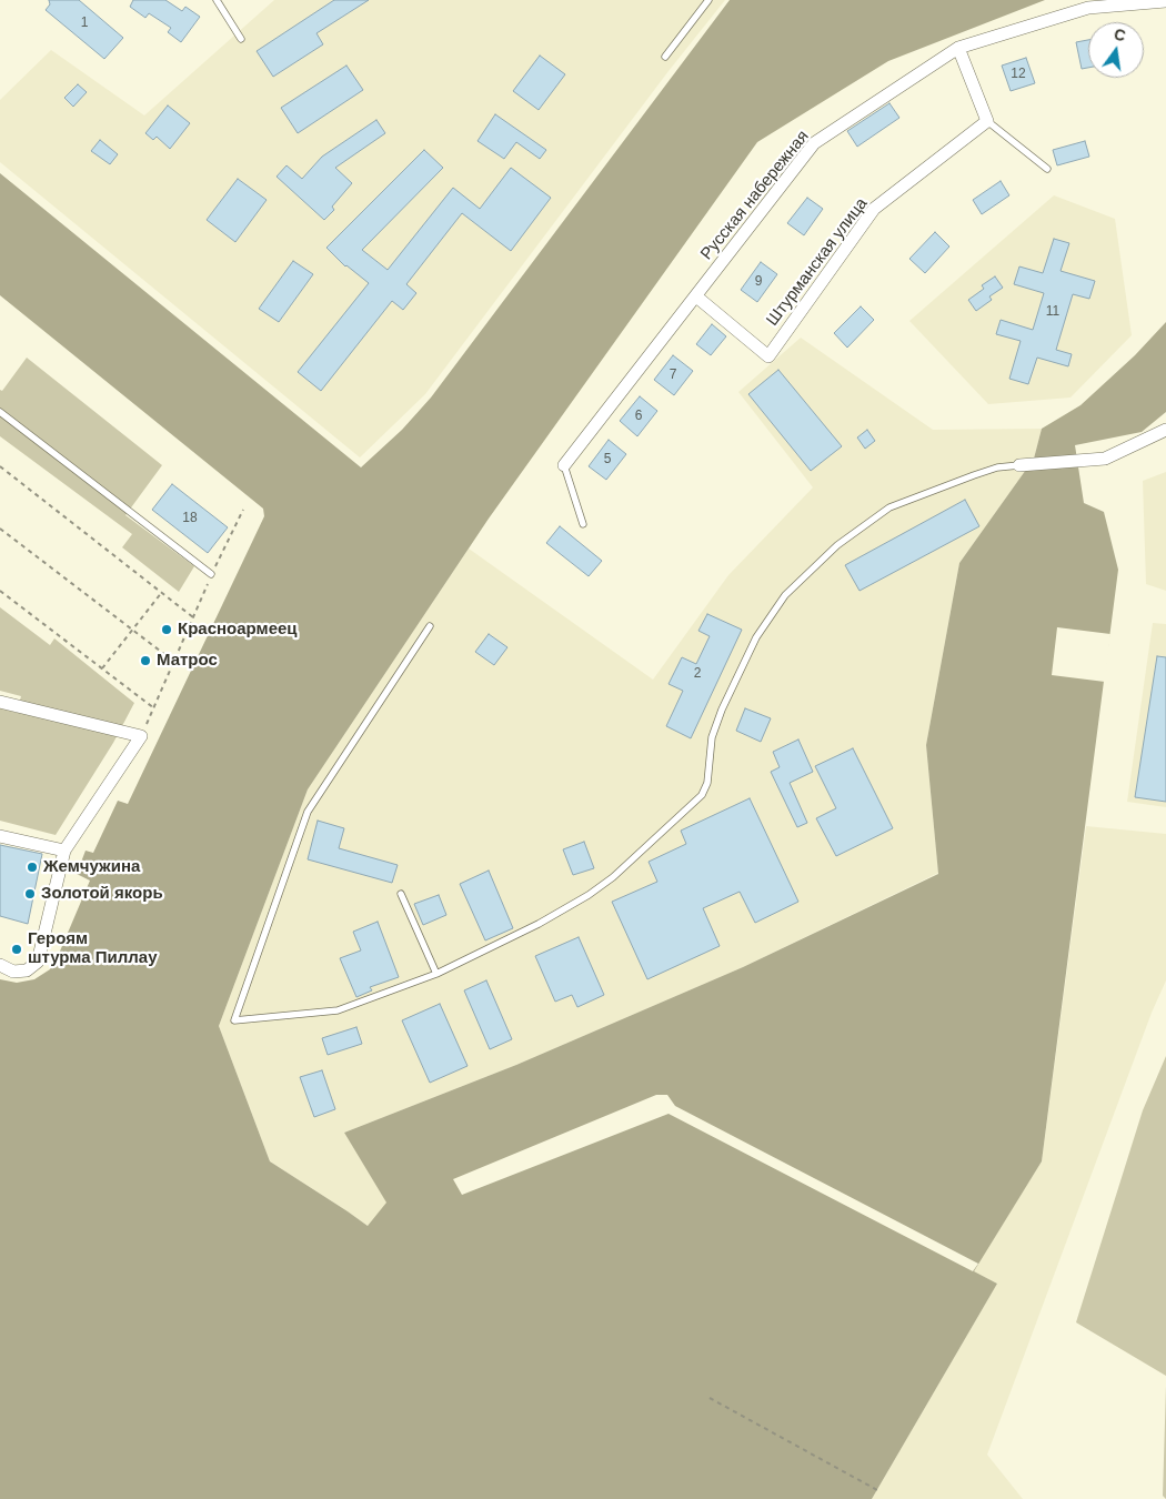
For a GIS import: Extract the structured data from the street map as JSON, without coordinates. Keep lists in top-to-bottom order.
{
  "streets": {
    "street": ["Русская набережная", "Штурманская улица"]
  },
  "crossings": [
    ["Русская набережная", "Штурманская улица"]
  ],
  "places": [
    "Красноармеец",
    "Матрос",
    "Жемчужина",
    "Золотой якорь",
    "Героям штурма Пиллау"
  ],
  "house_numbers": [
    "1",
    "12",
    "9",
    "11",
    "7",
    "6",
    "5",
    "18",
    "2"
  ],
  "north": "top"
}
